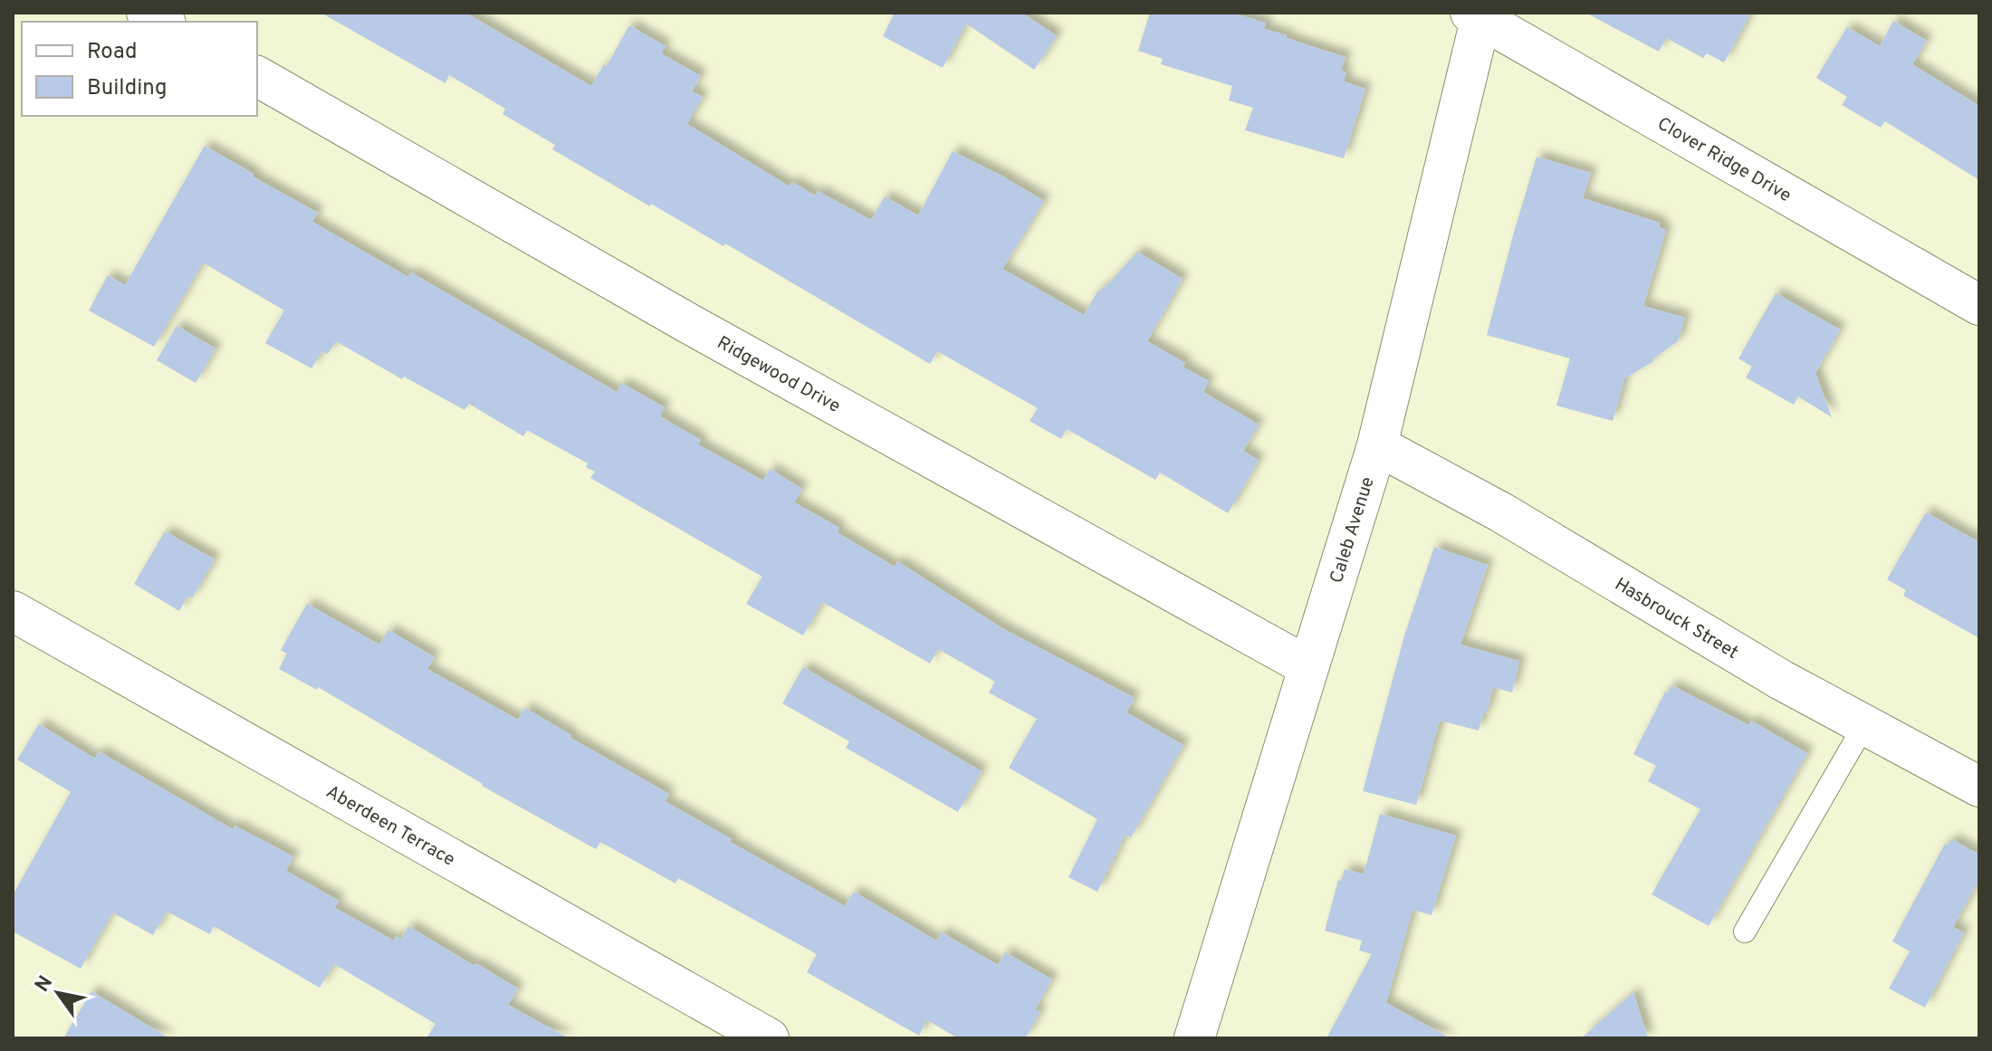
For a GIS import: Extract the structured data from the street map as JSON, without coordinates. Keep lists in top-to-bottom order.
{
  "streets": {
    "street": [
      "Clover Ridge Drive",
      "Ridgewood Drive",
      "Caleb Avenue",
      "Hasbrouck Street",
      "Aberdeen Terrace"
    ]
  },
  "crossings": [
    ["Clover Ridge Drive", "Caleb Avenue"],
    ["Ridgewood Drive", "Caleb Avenue"],
    ["Caleb Avenue", "Hasbrouck Street"]
  ],
  "legend": ["Road", "Building"],
  "north": "top left"
}
